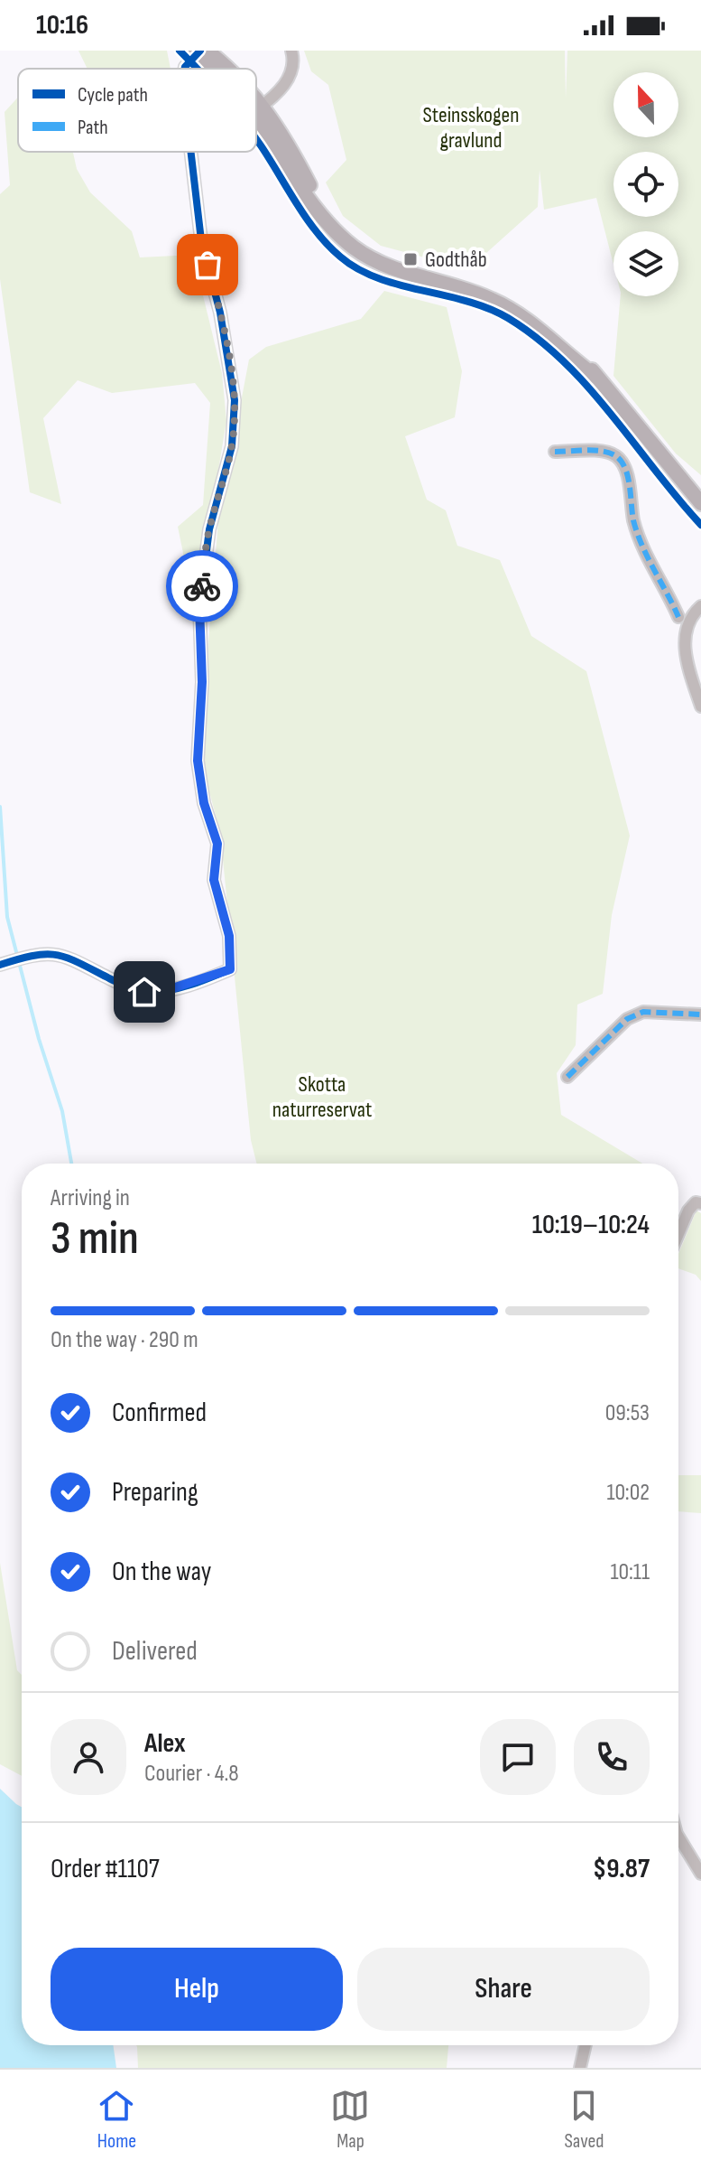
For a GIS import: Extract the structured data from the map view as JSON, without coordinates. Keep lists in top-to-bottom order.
{
  "parks": ["Steinsskogen gravlund", "Skotta naturreservat"],
  "places": {
    "transit": ["Godthåb"]
  },
  "legend": ["Cycle path", "Path"],
  "north": "top",
  "page": {
    "status": "10:16",
    "heading": ["3 min", "Arriving in", "10:19–10:24"],
    "panel": [
      "Alex",
      "Courier · 4.8",
      "Order #1107",
      "$9.87"
    ],
    "bar": "On the way · 290 m",
    "list": [
      ["Confirmed", "09:53"],
      ["Preparing", "10:02"],
      ["On the way", "10:11"],
      "Delivered"
    ],
    "buttons": ["Help", "Share"],
    "tabs": ["Home", "Map", "Saved"]
  }
}
